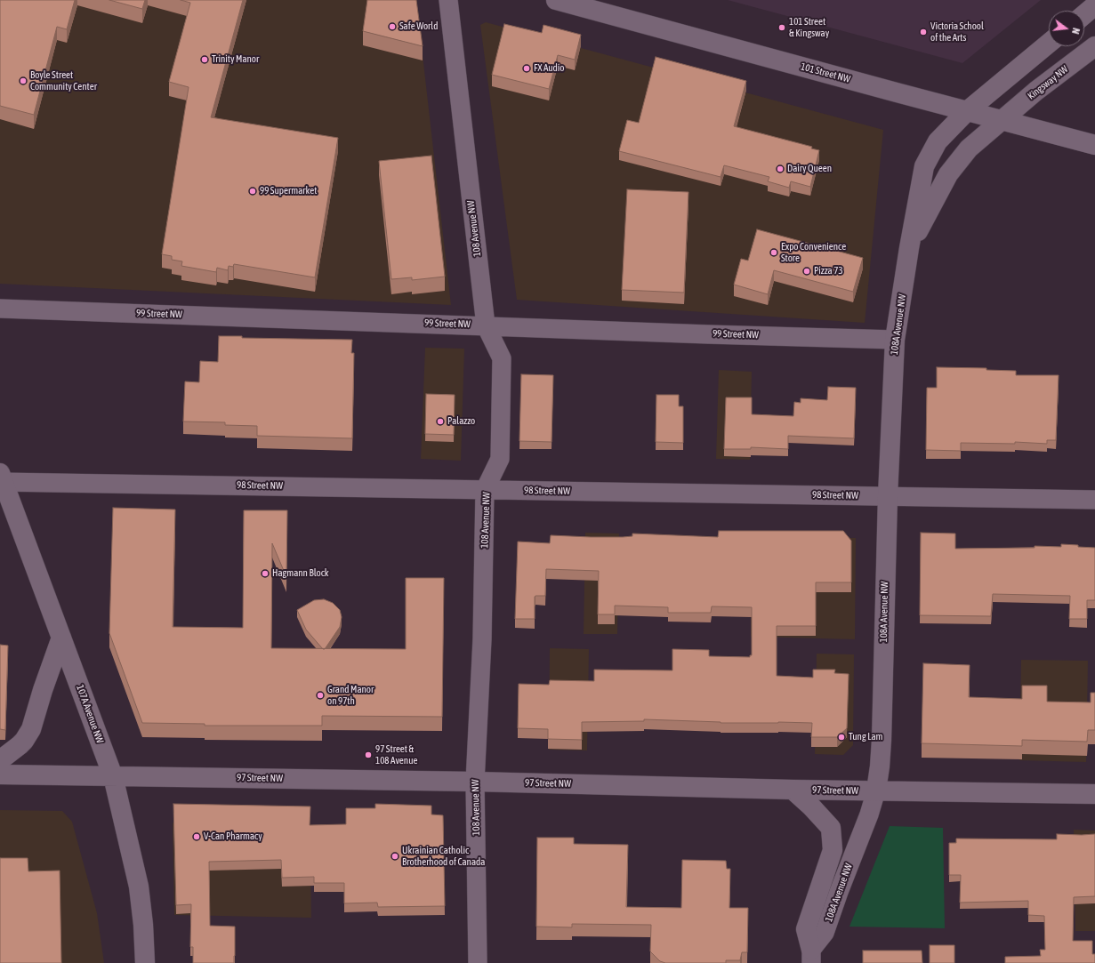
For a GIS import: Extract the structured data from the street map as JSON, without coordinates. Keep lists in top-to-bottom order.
{
  "streets": {
    "main road": [
      "101 Street NW",
      "Kingsway NW",
      "108A Avenue NW",
      "107A Avenue NW",
      "97 Street NW"
    ],
    "street": ["108 Avenue NW", "99 Street NW", "98 Street NW"]
  },
  "crossings": [
    ["101 Street NW", "Kingsway NW"],
    ["101 Street NW", "108A Avenue NW"],
    ["Kingsway NW", "108A Avenue NW"],
    ["108 Avenue NW", "99 Street NW"],
    ["108 Avenue NW", "98 Street NW"],
    ["108 Avenue NW", "97 Street NW"],
    ["99 Street NW", "108A Avenue NW"],
    ["108A Avenue NW", "98 Street NW"],
    ["108A Avenue NW", "97 Street NW"],
    ["98 Street NW", "107A Avenue NW"],
    ["107A Avenue NW", "97 Street NW"]
  ],
  "places": [
    "Safe World",
    "101 Street & Kingsway",
    "Victoria School of the Arts",
    "Trinity Manor",
    "FX Audio",
    "Boyle Street Community Center",
    "Dairy Queen",
    "99 Supermarket",
    "Expo Convenience Store",
    "Pizza 73",
    "Palazzo",
    "Hagmann Block",
    "Grand Manor on 97th",
    "Tung Lam",
    "97 Street & 108 Avenue",
    "V-Can Pharmacy",
    "Ukrainian Catholic Brotherhood of Canada"
  ],
  "north": "right"
}
